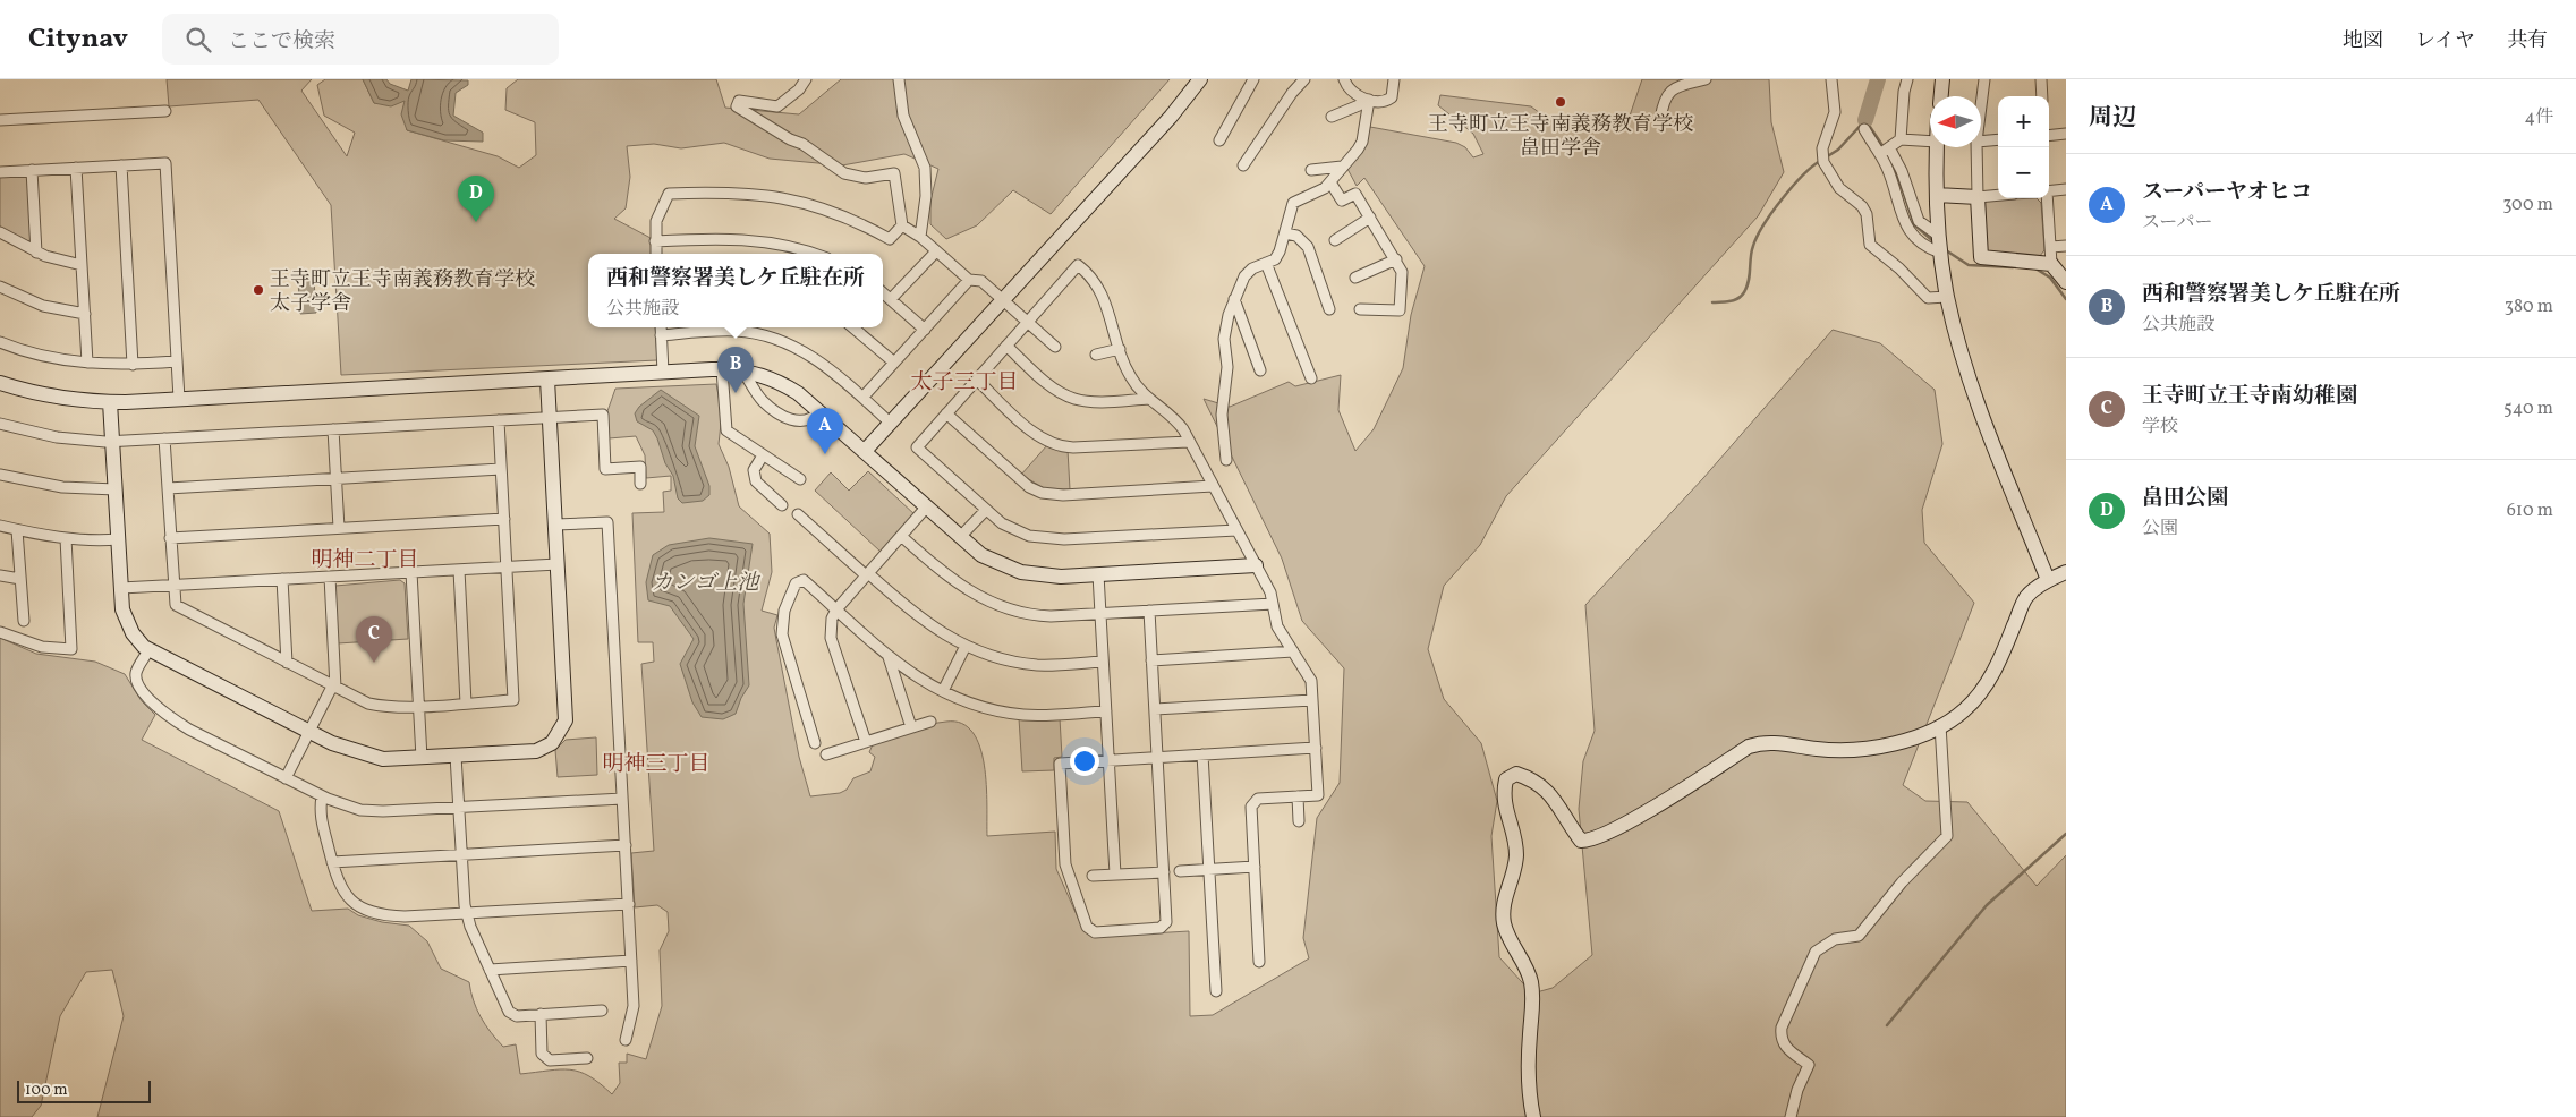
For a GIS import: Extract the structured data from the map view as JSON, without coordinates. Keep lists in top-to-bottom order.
{
  "districts": ["太子三丁目", "明神二丁目", "明神三丁目"],
  "water": ["カンゴ上池"],
  "places": ["王寺町立王寺南義務教育学校 畠田学舎", "王寺町立王寺南義務教育学校 太子学舎"],
  "scale_bar": "100 m",
  "north": "left",
  "page": {
    "header": "Citynav",
    "search": "ここで検索",
    "nav": ["地図", "レイヤ", "共有"],
    "heading": ["周辺", "4件"],
    "map_buttons": ["+", "−"],
    "list": [
      {
        "mark": "A",
        "name": "スーパーヤオヒコ",
        "note": "スーパー",
        "value": "300 m"
      },
      {
        "mark": "B",
        "name": "西和警察署美しケ丘駐在所",
        "note": "公共施設",
        "value": "380 m"
      },
      {
        "mark": "C",
        "name": "王寺町立王寺南幼稚園",
        "note": "学校",
        "value": "540 m"
      },
      {
        "mark": "D",
        "name": "畠田公園",
        "note": "公園",
        "value": "610 m"
      }
    ],
    "pins": [
      "D",
      "B",
      "A",
      "C"
    ],
    "popup": ["西和警察署美しケ丘駐在所", "公共施設"],
    "scale": "100 m"
  }
}
